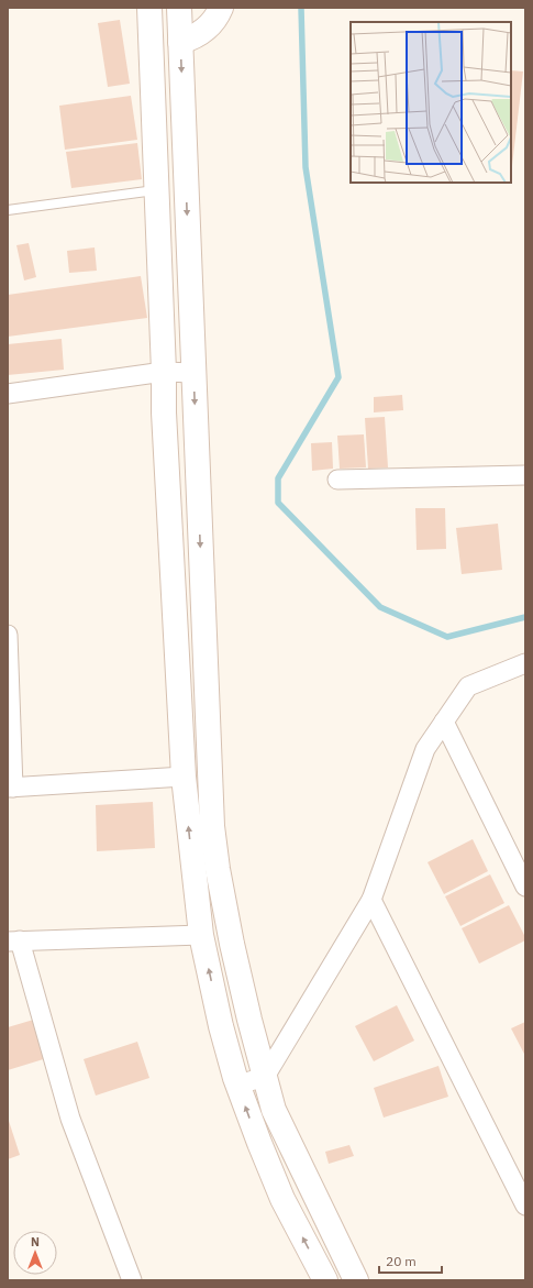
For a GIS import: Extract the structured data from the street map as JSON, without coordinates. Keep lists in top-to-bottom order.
{
  "scale_bar": "20 m",
  "north": "top"
}
